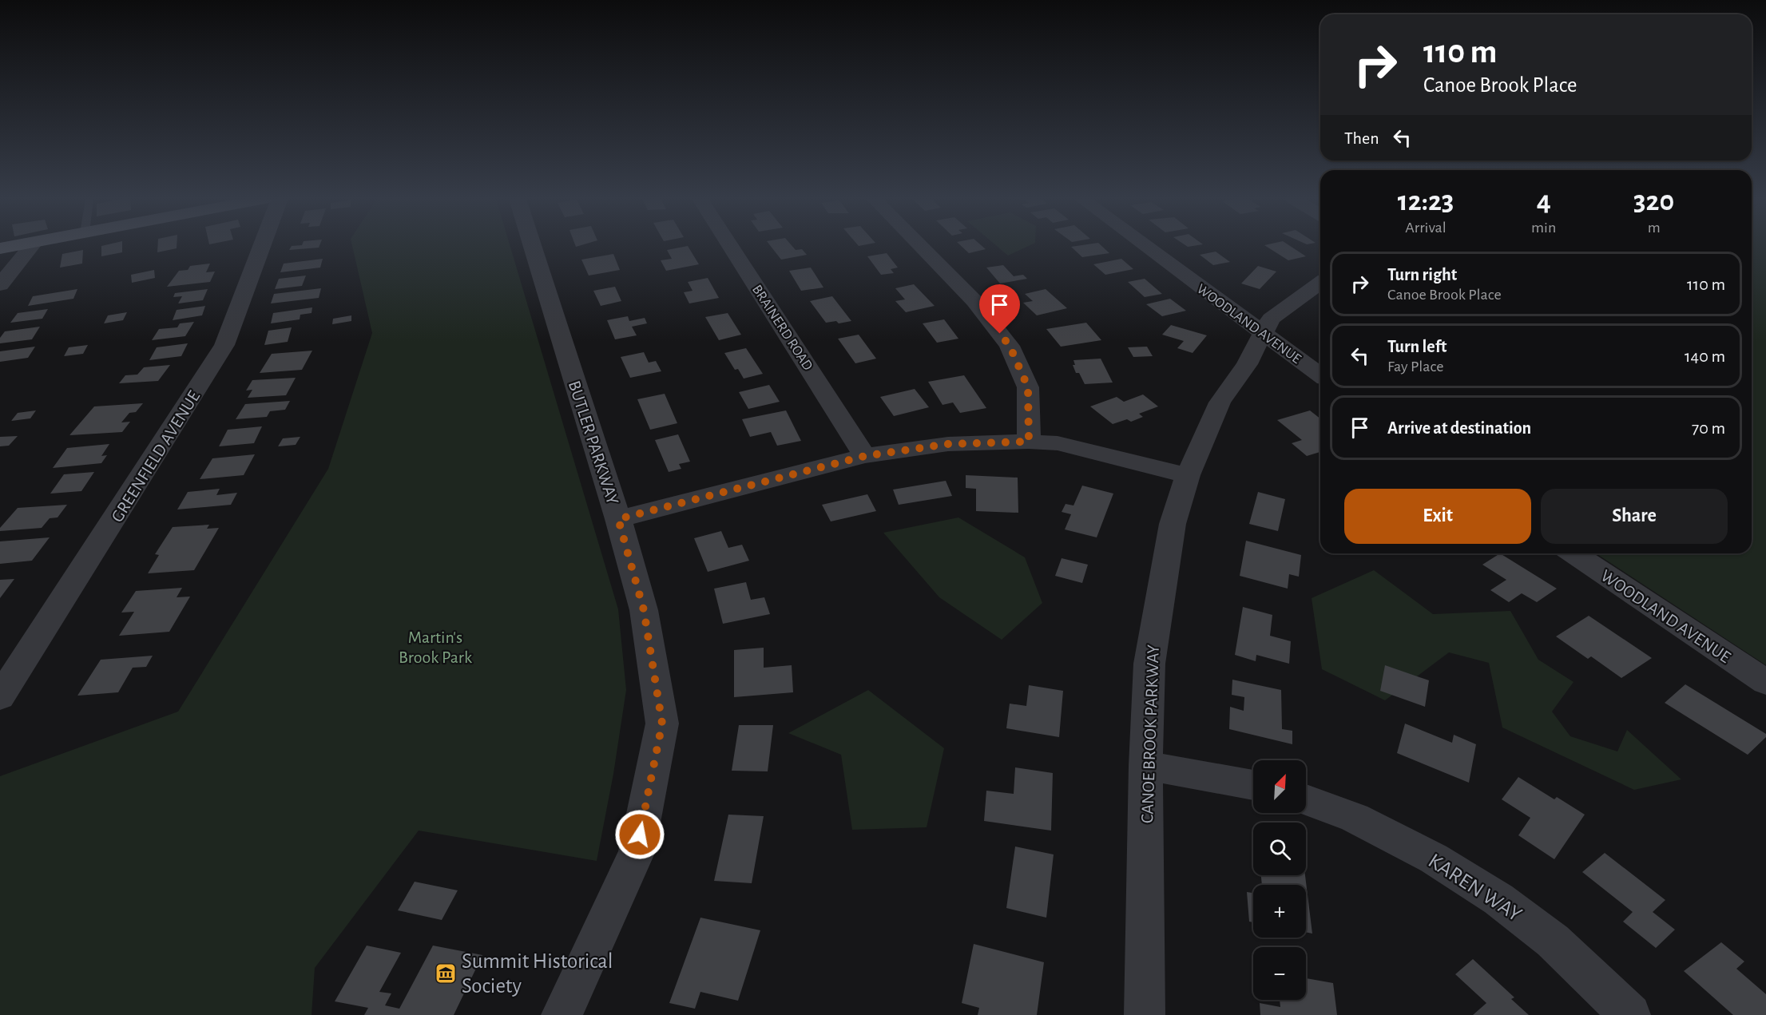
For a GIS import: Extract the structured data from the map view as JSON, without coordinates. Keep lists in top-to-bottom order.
{
  "streets": {
    "street": [
      "WOODLAND AVENUE",
      "BRAINERD ROAD",
      "BUTLER PARKWAY",
      "GREENFIELD AVENUE",
      "CANOE BROOK PARKWAY",
      "KAREN WAY"
    ]
  },
  "crossings": [
    ["WOODLAND AVENUE", "CANOE BROOK PARKWAY"]
  ],
  "parks": ["Martin's Brook Park"],
  "places": {
    "museum": ["Summit Historical Society"]
  },
  "north": "top right",
  "page": {
    "turn": ["110 m", "Canoe Brook Place"],
    "then": "Then",
    "eta": [
      "12:23",
      "Arrival",
      "4",
      "min",
      "320",
      "m"
    ],
    "list": [
      {
        "name": "Turn right",
        "note": "Canoe Brook Place",
        "value": "110 m"
      },
      {
        "name": "Turn left",
        "note": "Fay Place",
        "value": "140 m"
      },
      {
        "name": "Arrive at destination",
        "value": "70 m"
      }
    ],
    "buttons": ["Exit", "Share"],
    "map_buttons": ["+", "−"]
  }
}
